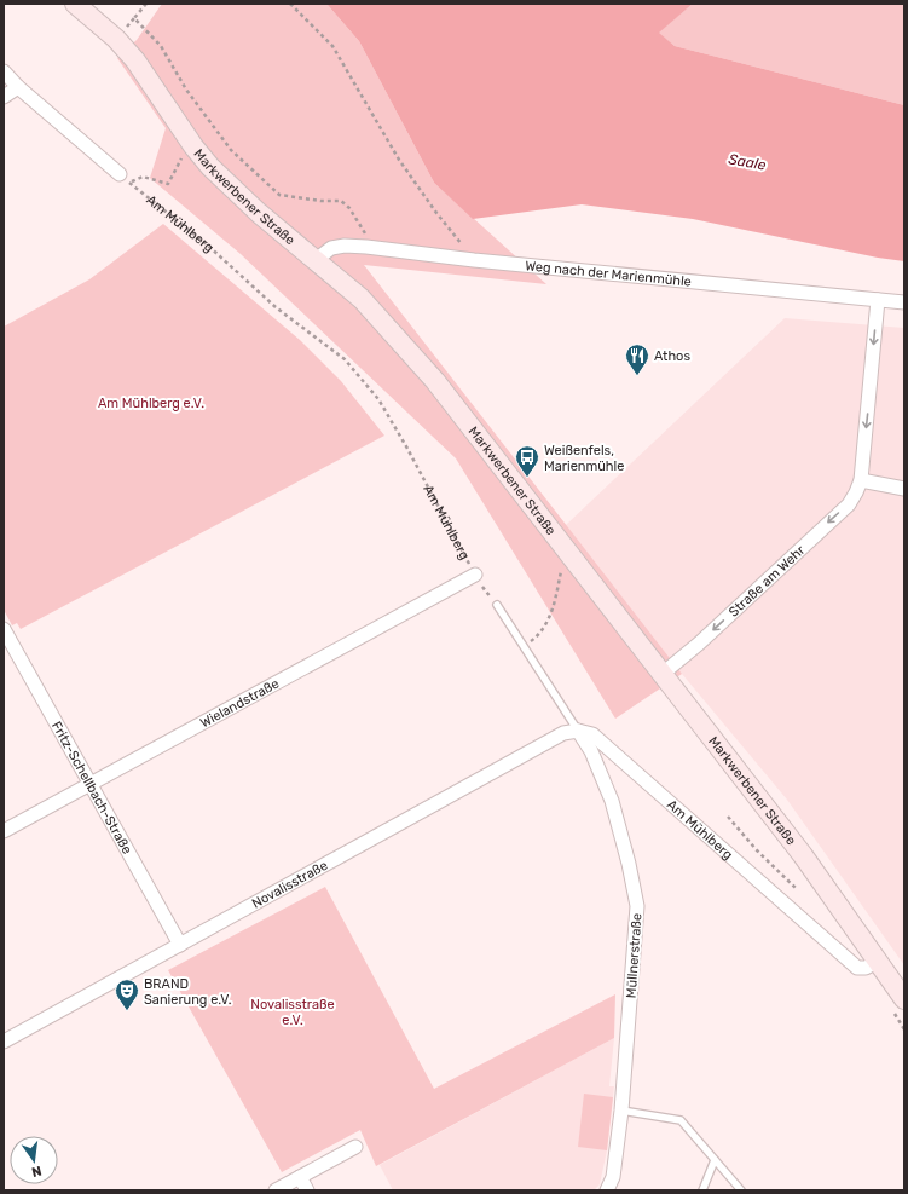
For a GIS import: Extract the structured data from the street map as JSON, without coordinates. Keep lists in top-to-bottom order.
{
  "streets": {
    "main road": ["Markwerbener Straße"],
    "street": [
      "Am Mühlberg",
      "Weg nach der Marienmühle",
      "Straße am Wehr",
      "Wielandstraße",
      "Fritz-Schellbach-Straße",
      "Novalisstraße",
      "Müllnerstraße"
    ]
  },
  "crossings": [
    ["Markwerbener Straße", "Am Mühlberg"],
    ["Markwerbener Straße", "Weg nach der Marienmühle"],
    ["Markwerbener Straße", "Straße am Wehr"],
    ["Am Mühlberg", "Wielandstraße"],
    ["Am Mühlberg", "Novalisstraße"],
    ["Am Mühlberg", "Müllnerstraße"],
    ["Weg nach der Marienmühle", "Straße am Wehr"],
    ["Wielandstraße", "Fritz-Schellbach-Straße"],
    ["Fritz-Schellbach-Straße", "Novalisstraße"],
    ["Novalisstraße", "Müllnerstraße"]
  ],
  "one_way": ["Straße am Wehr"],
  "water": ["Saale"],
  "parks": ["Am Mühlberg e.V.", "Novalisstraße e.V."],
  "places": {
    "restaurant": ["Athos"],
    "bus stop": ["Weißenfels, Marienmühle"],
    "theatre": ["BRAND Sanierung e.V."]
  },
  "north": "bottom"
}
